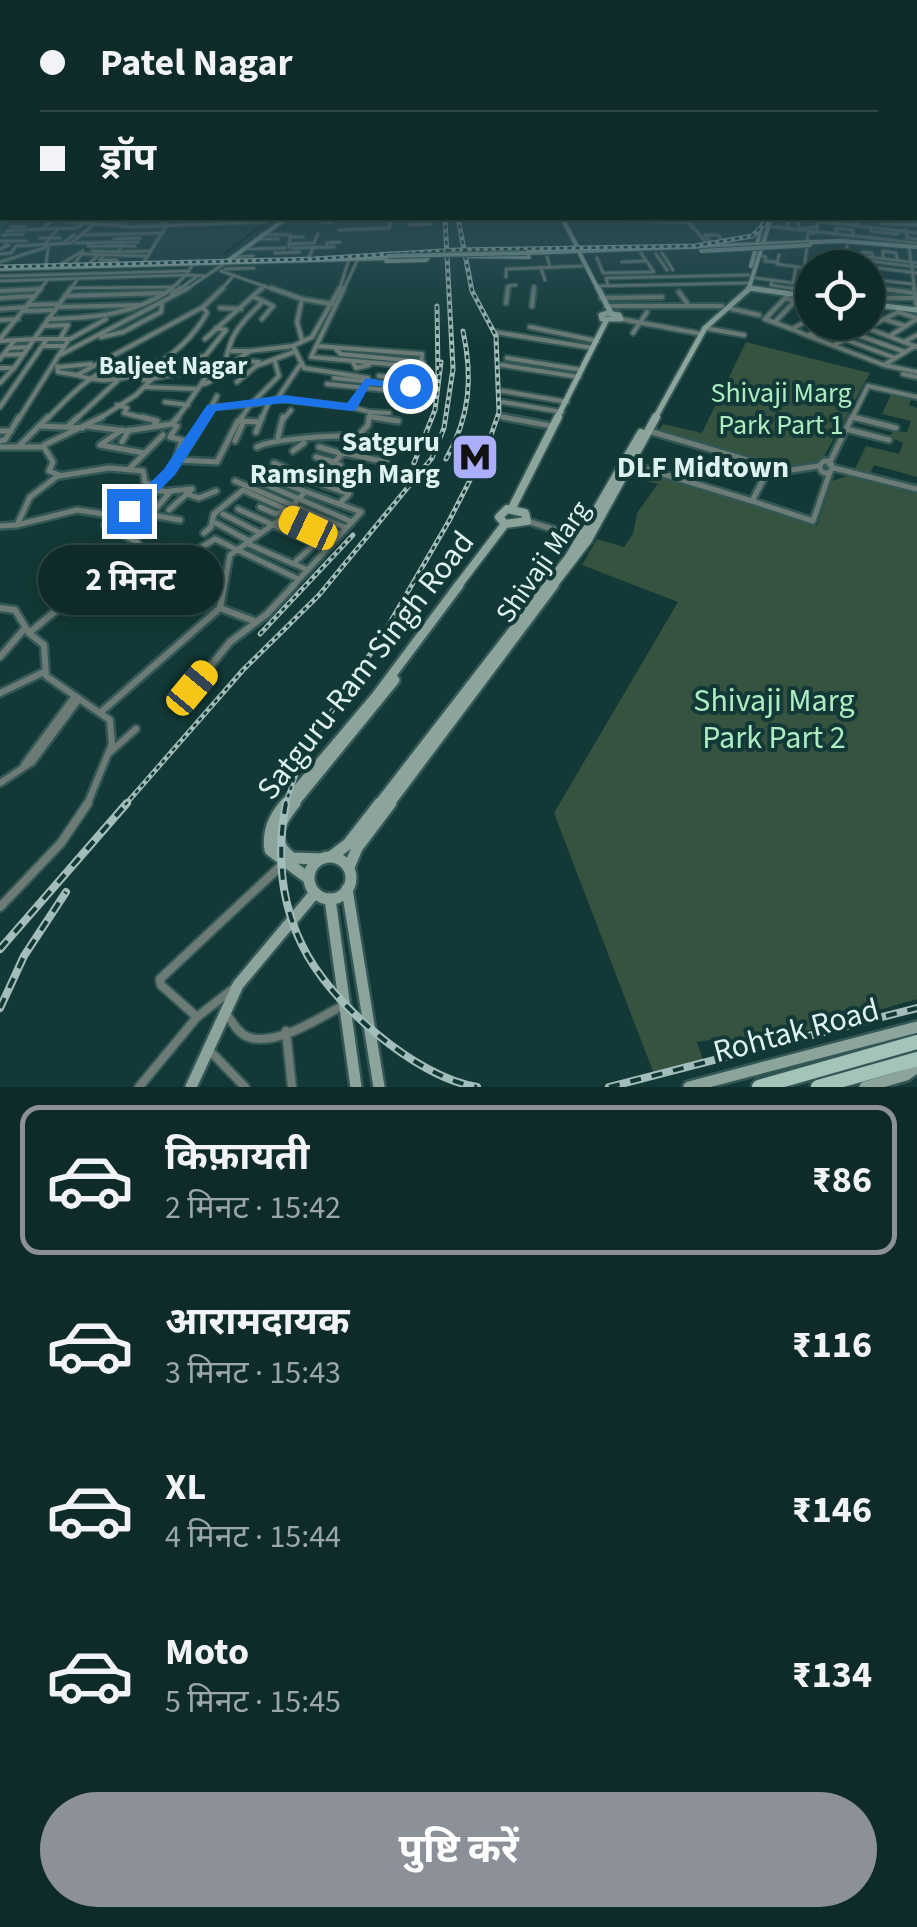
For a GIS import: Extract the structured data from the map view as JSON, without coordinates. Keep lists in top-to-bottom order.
{
  "streets": {
    "main road": ["Shivaji Marg", "Satguru Ram Singh Road", "Rohtak Road"]
  },
  "crossings": [
    ["Shivaji Marg", "Satguru Ram Singh Road"]
  ],
  "districts": ["Baljeet Nagar", "DLF Midtown"],
  "parks": ["Shivaji Marg Park Part 1", "Shivaji Marg Park Part 2"],
  "places": {
    "metro station": ["Satguru Ramsingh Marg"]
  },
  "page": {
    "banner": ["Patel Nagar", "ड्रॉप"],
    "bubble": "2 मिनट",
    "list": [
      {
        "name": "किफ़ायती",
        "note": "2 मिनट · 15:42",
        "value": "₹86"
      },
      {
        "name": "आरामदायक",
        "note": "3 मिनट · 15:43",
        "value": "₹116"
      },
      {
        "name": "XL",
        "note": "4 मिनट · 15:44",
        "value": "₹146"
      },
      {
        "name": "Moto",
        "note": "5 मिनट · 15:45",
        "value": "₹134"
      }
    ],
    "buttons": "पुष्टि करें"
  }
}
